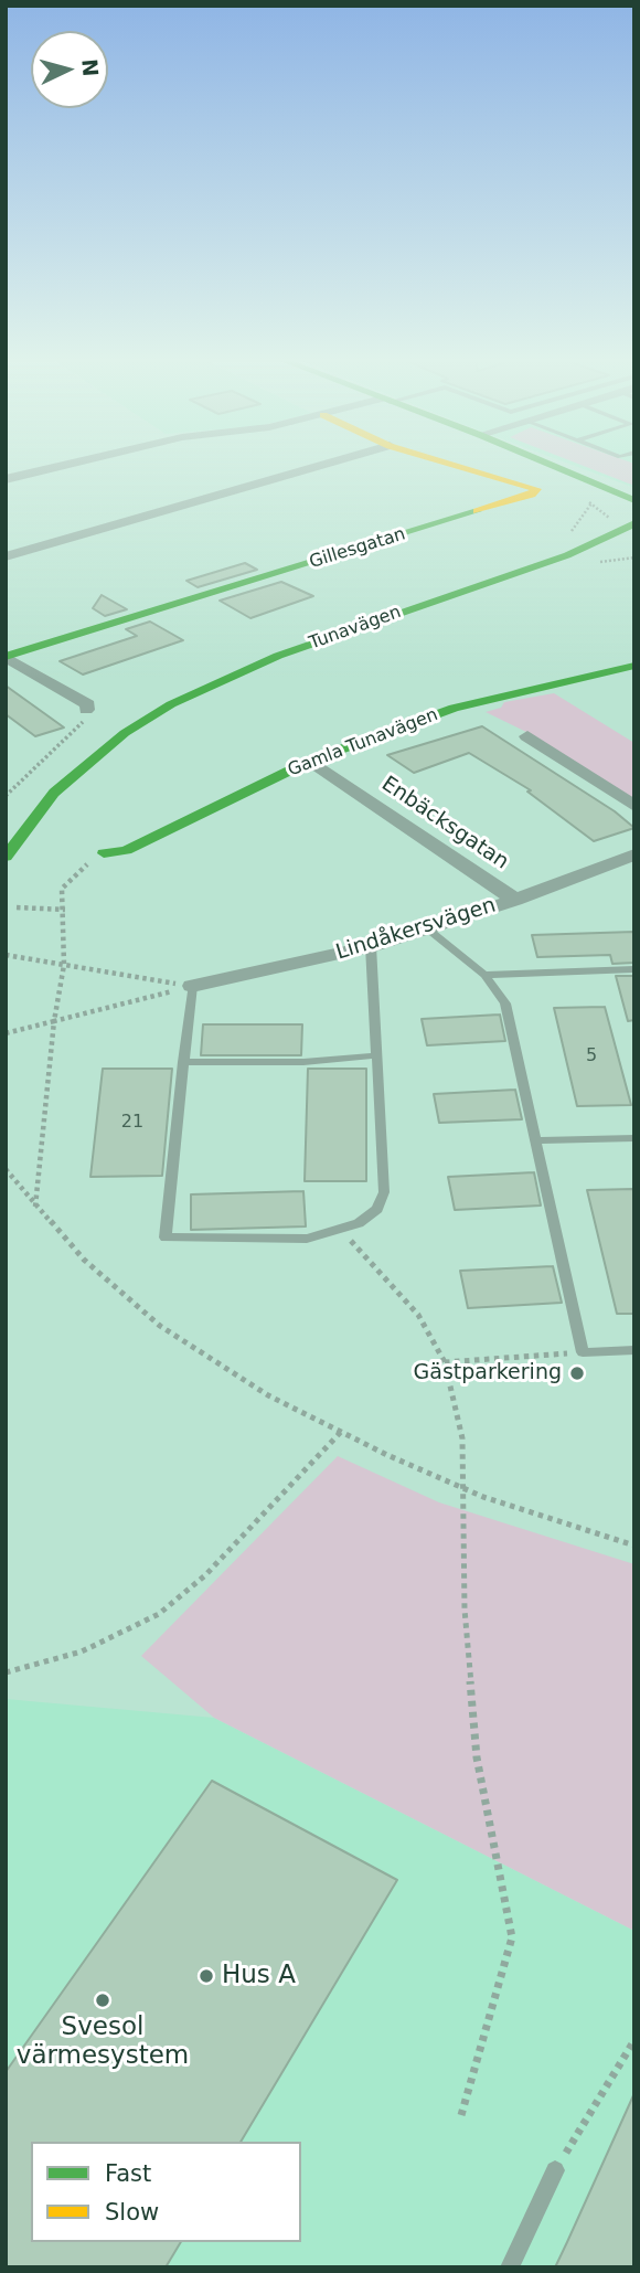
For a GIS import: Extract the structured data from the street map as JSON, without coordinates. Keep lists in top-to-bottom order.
{
  "streets": {
    "street": [
      "Gillesgatan",
      "Tunavägen",
      "Gamla Tunavägen",
      "Enbäcksgatan",
      "Lindåkersvägen"
    ]
  },
  "crossings": [
    ["Gamla Tunavägen", "Enbäcksgatan"],
    ["Enbäcksgatan", "Lindåkersvägen"]
  ],
  "places": ["Gästparkering", "Hus A", "Svesol värmesystem"],
  "house_numbers": ["5", "21"],
  "legend": ["Fast", "Slow"],
  "north": "right"
}
